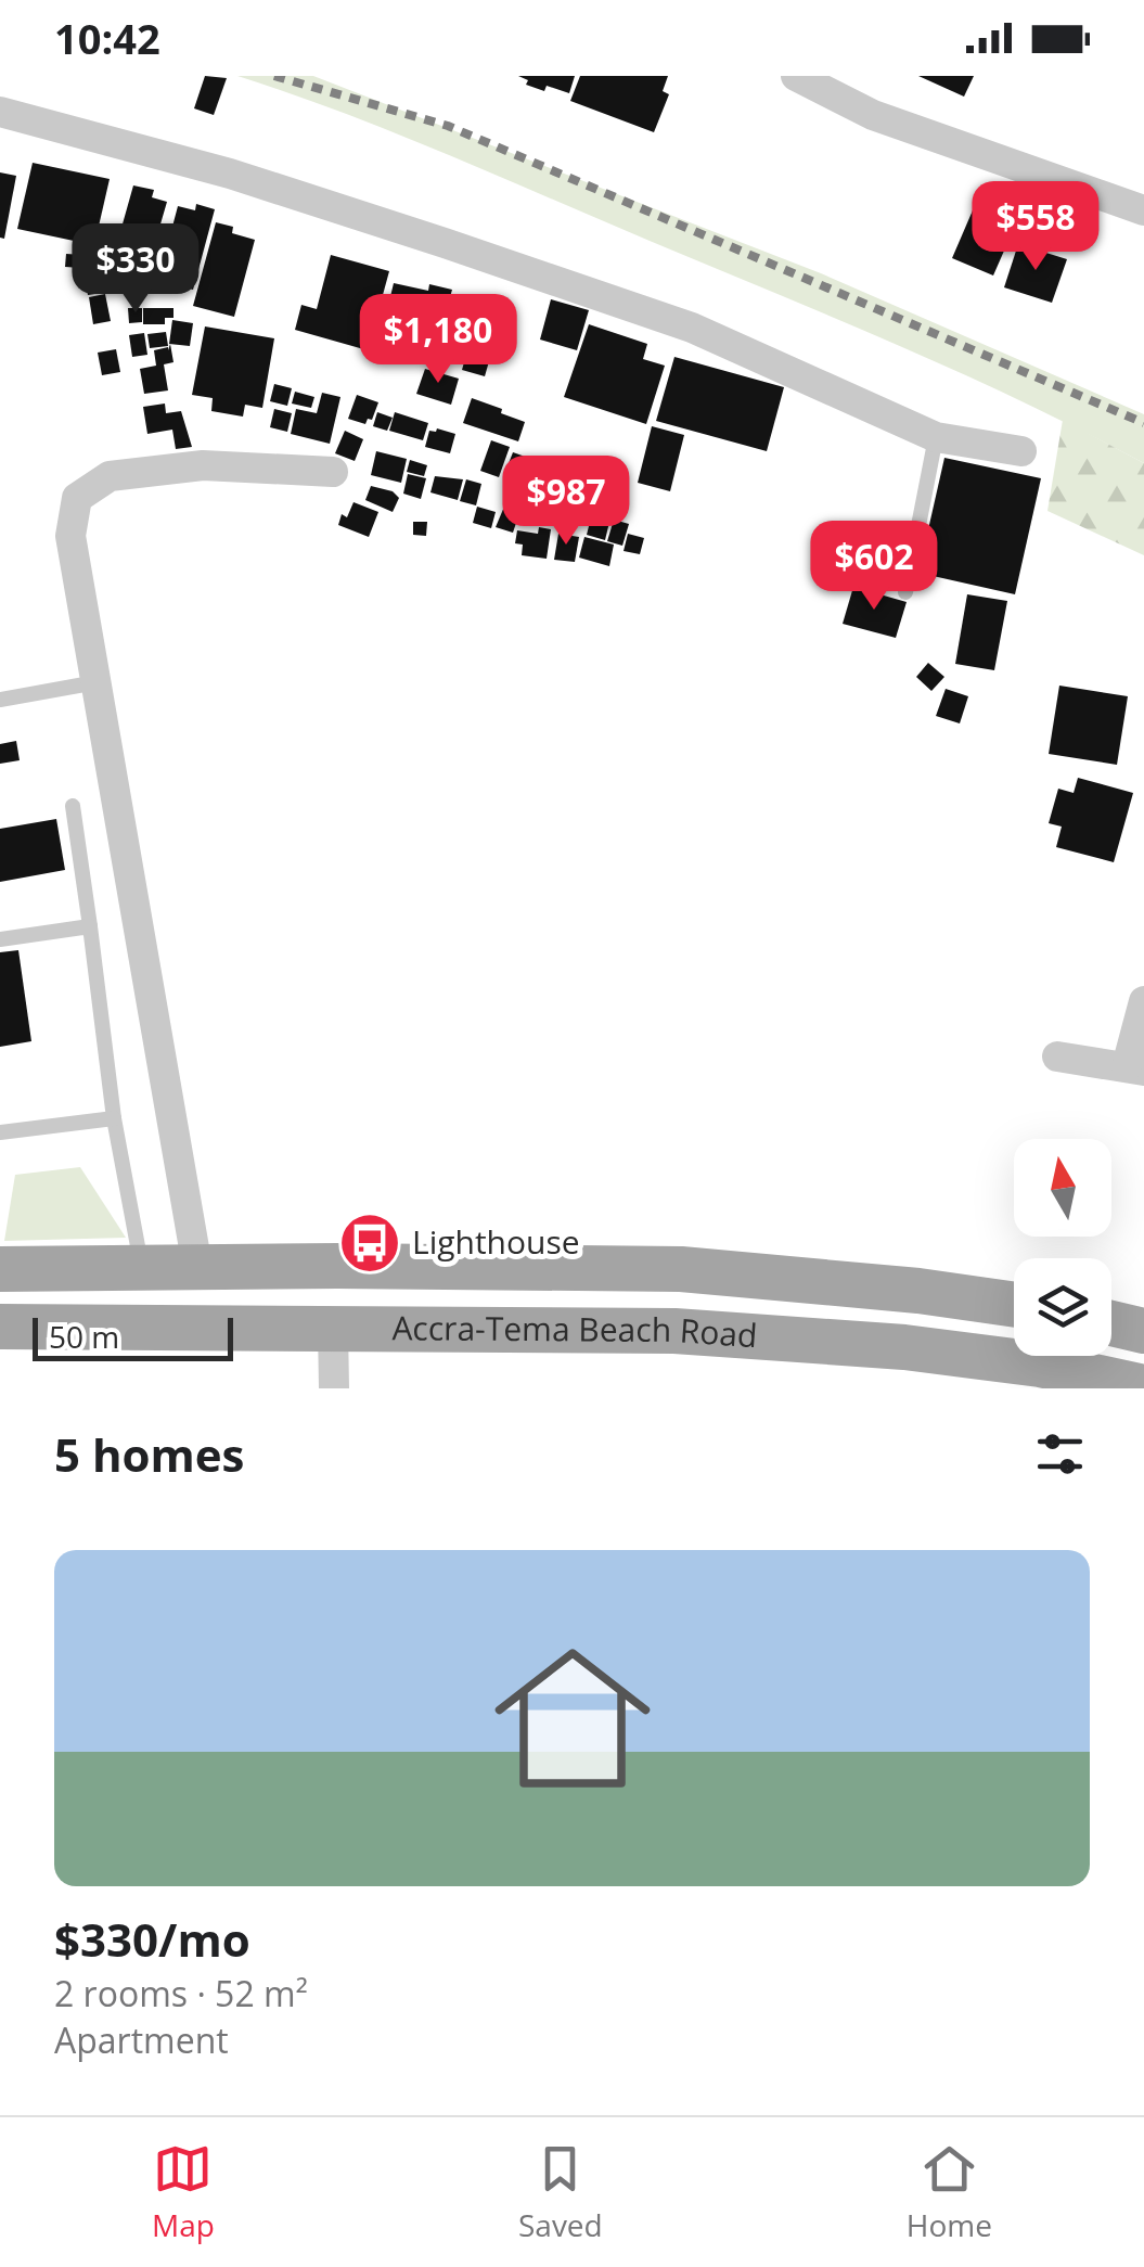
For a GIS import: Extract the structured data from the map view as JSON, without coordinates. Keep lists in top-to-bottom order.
{
  "streets": {
    "main road": ["Accra-Tema Beach Road"]
  },
  "places": {
    "bus stop": ["Lighthouse"]
  },
  "scale_bar": "50 m",
  "north": "top",
  "page": {
    "status": "10:42",
    "price": [
      "$558",
      "$330",
      "$1,180",
      "$987",
      "$602"
    ],
    "scale": "50 m",
    "heading": "5 homes",
    "list": [
      {
        "name": "$330/mo",
        "note": "2 rooms · 52 m² · Apartment"
      }
    ],
    "tabs": ["Map", "Saved", "Home"]
  }
}
